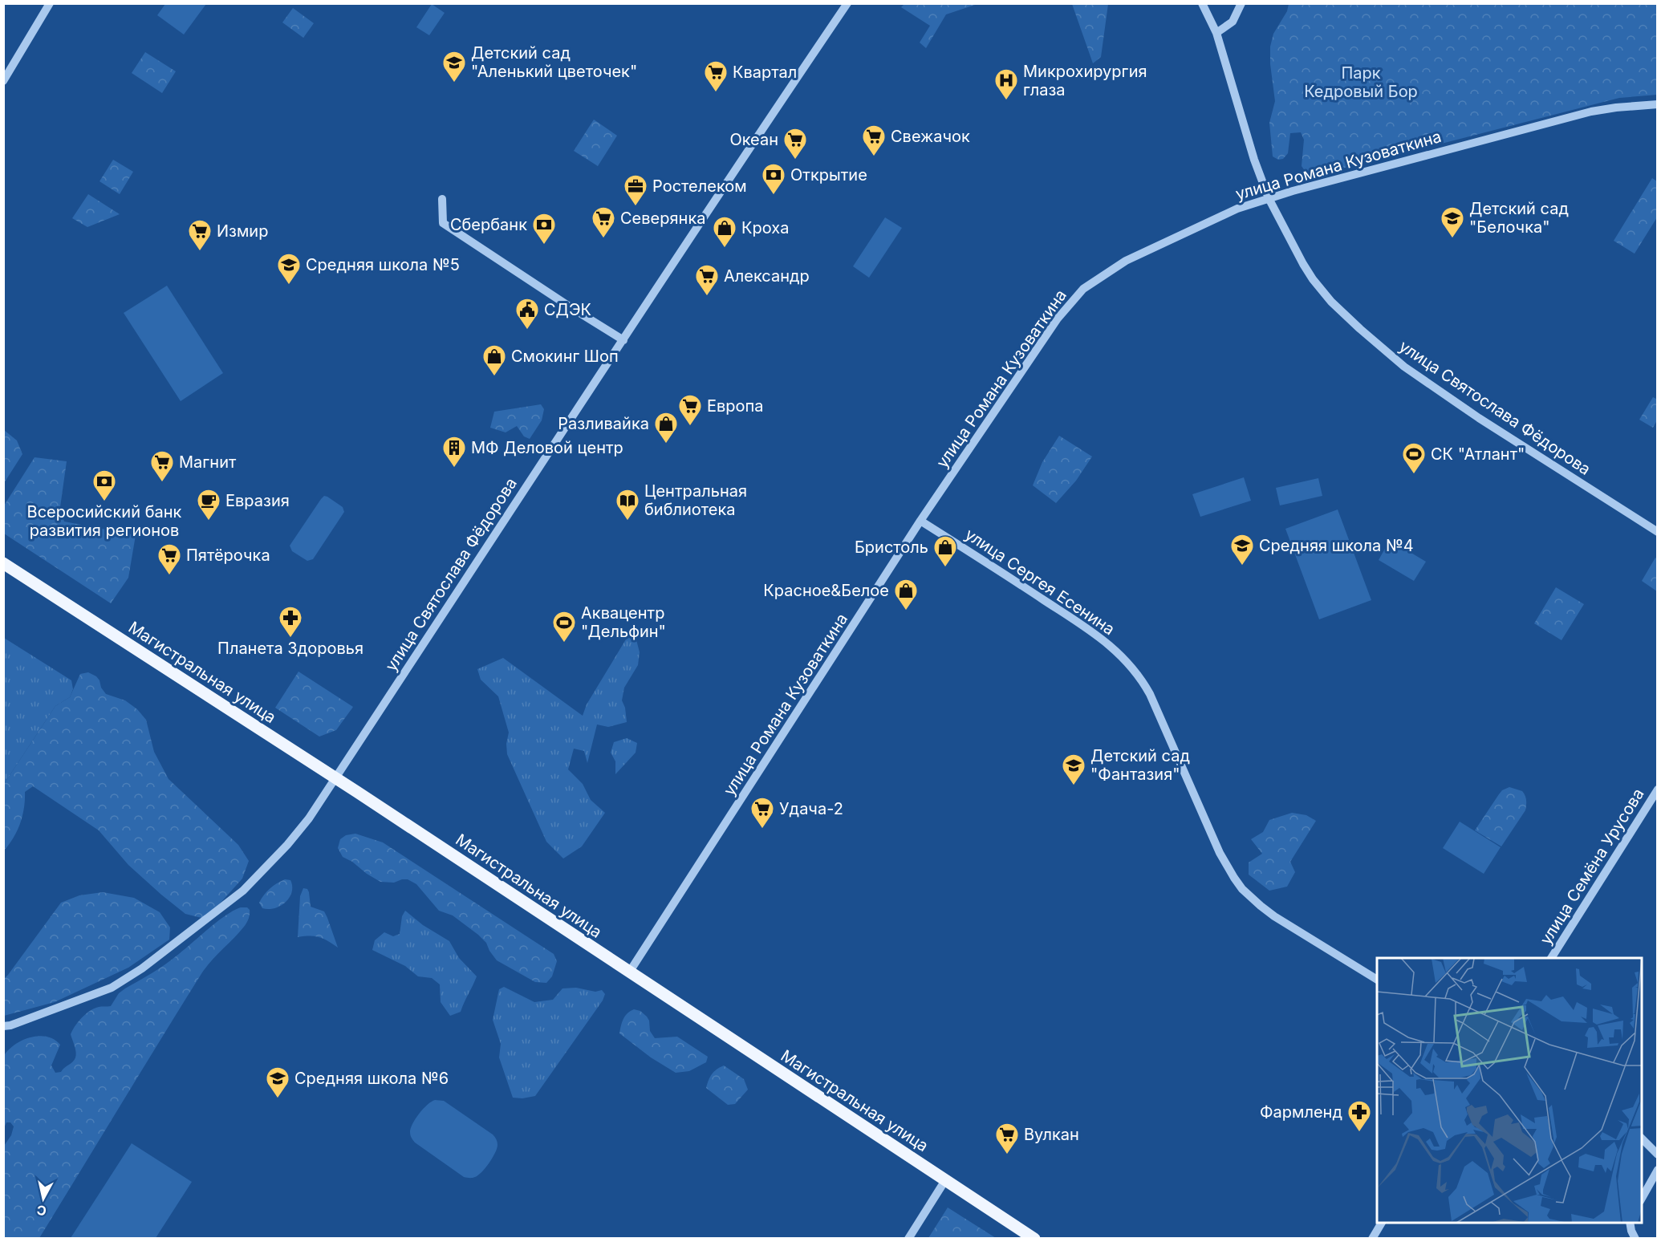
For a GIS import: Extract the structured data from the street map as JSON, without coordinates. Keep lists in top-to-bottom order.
{
  "streets": {
    "main road": ["Магистральная улица"],
    "street": [
      "улица Романа Кузоваткина",
      "улица Святослава Фёдорова",
      "улица Сергея Есенина",
      "улица Семёна Урусова"
    ]
  },
  "crossings": [
    ["улица Романа Кузоваткина", "улица Святослава Фёдорова"],
    ["улица Романа Кузоваткина", "улица Сергея Есенина"],
    ["улица Романа Кузоваткина", "Магистральная улица"],
    ["улица Святослава Фёдорова", "Магистральная улица"]
  ],
  "parks": ["Парк Кедровый Бор"],
  "places": {
    "school or university": [
      "Детский сад \"Аленький цветочек\"",
      "Детский сад \"Белочка\"",
      "Средняя школа №5",
      "Средняя школа №4",
      "Детский сад \"Фантазия\"",
      "Средняя школа №6"
    ],
    "supermarket": [
      "Квартал",
      "Свежачок",
      "Океан",
      "Северянка",
      "Измир",
      "Александр",
      "Европа",
      "Магнит",
      "Пятёрочка",
      "Удача-2",
      "Вулкан"
    ],
    "hospital": ["Микрохирургия глаза"],
    "bank": ["Открытие", "Сбербанк", "Всеросийский банк развития регионов"],
    "office": ["Ростелеком"],
    "shop": [
      "Кроха",
      "Смокинг Шоп",
      "Разливайка",
      "Бристоль",
      "Красное&Белое"
    ],
    "public building": ["СДЭК"],
    "building": ["МФ Деловой центр"],
    "sports": ["СК \"Атлант\"", "Аквацентр \"Дельфин\""],
    "cafe": ["Евразия"],
    "library": ["Центральная библиотека"],
    "pharmacy": ["Планета Здоровья", "Фармленд"]
  },
  "north": "bottom"
}
